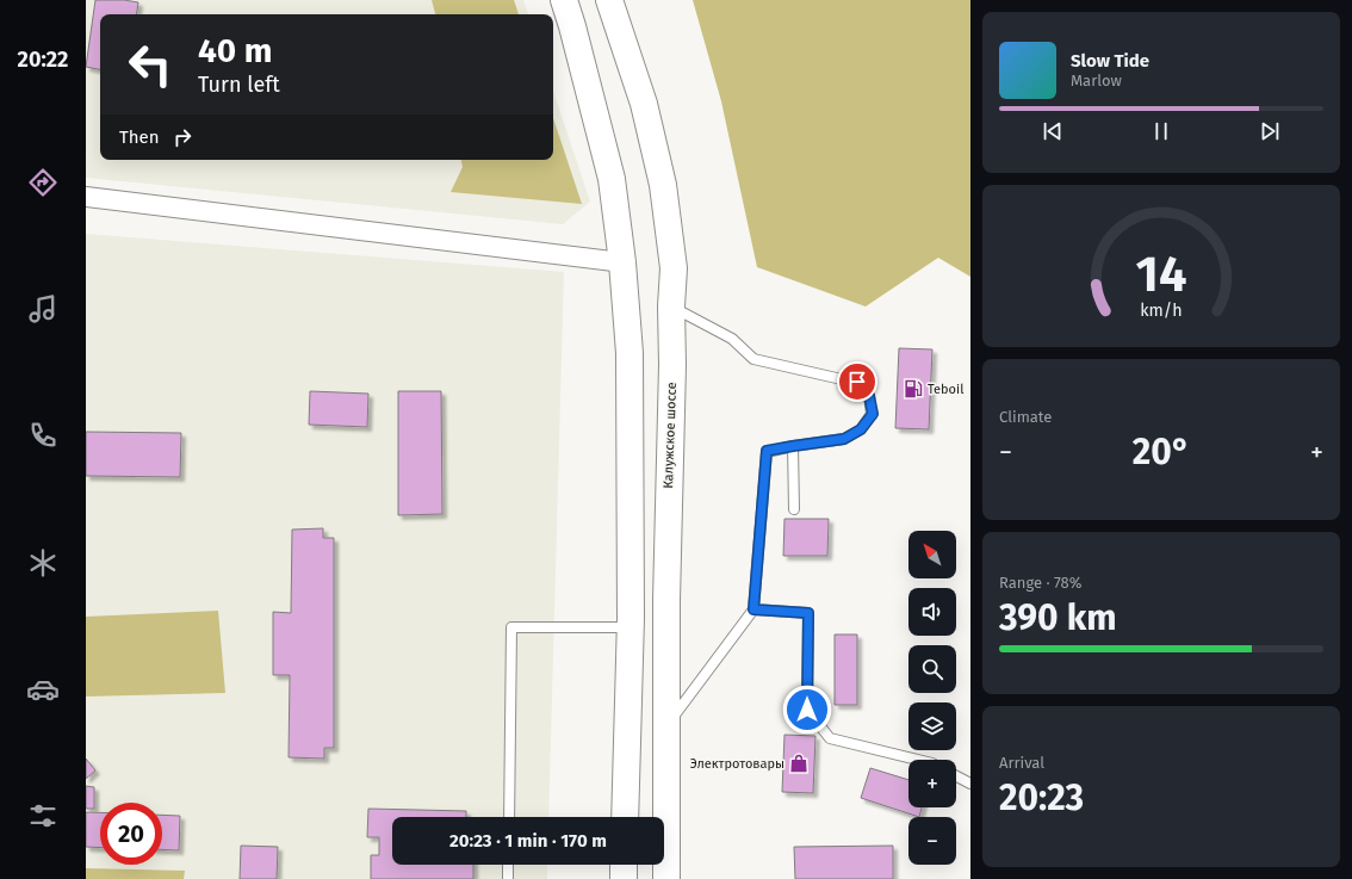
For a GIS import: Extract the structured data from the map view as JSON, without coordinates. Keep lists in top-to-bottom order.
{
  "streets": {
    "highway": ["Калужское шоссе"]
  },
  "places": {
    "fuel station": ["Teboil"],
    "shop": ["Электротовары"]
  },
  "north": "top left",
  "page": {
    "tabs": "20:22",
    "turn": ["40 m", "Turn left"],
    "song": ["Slow Tide", "Marlow"],
    "then": "Then",
    "tile": [
      "Climate",
      ["Range · 78%", "390 km"],
      ["Arrival", "20:23"]
    ],
    "heat": ["−", "20°", "+"],
    "map_buttons": ["+", "−"],
    "limit": "20",
    "trip": "20:23 · 1 min · 170 m",
    "gauge": ["14", "km/h"]
  }
}
